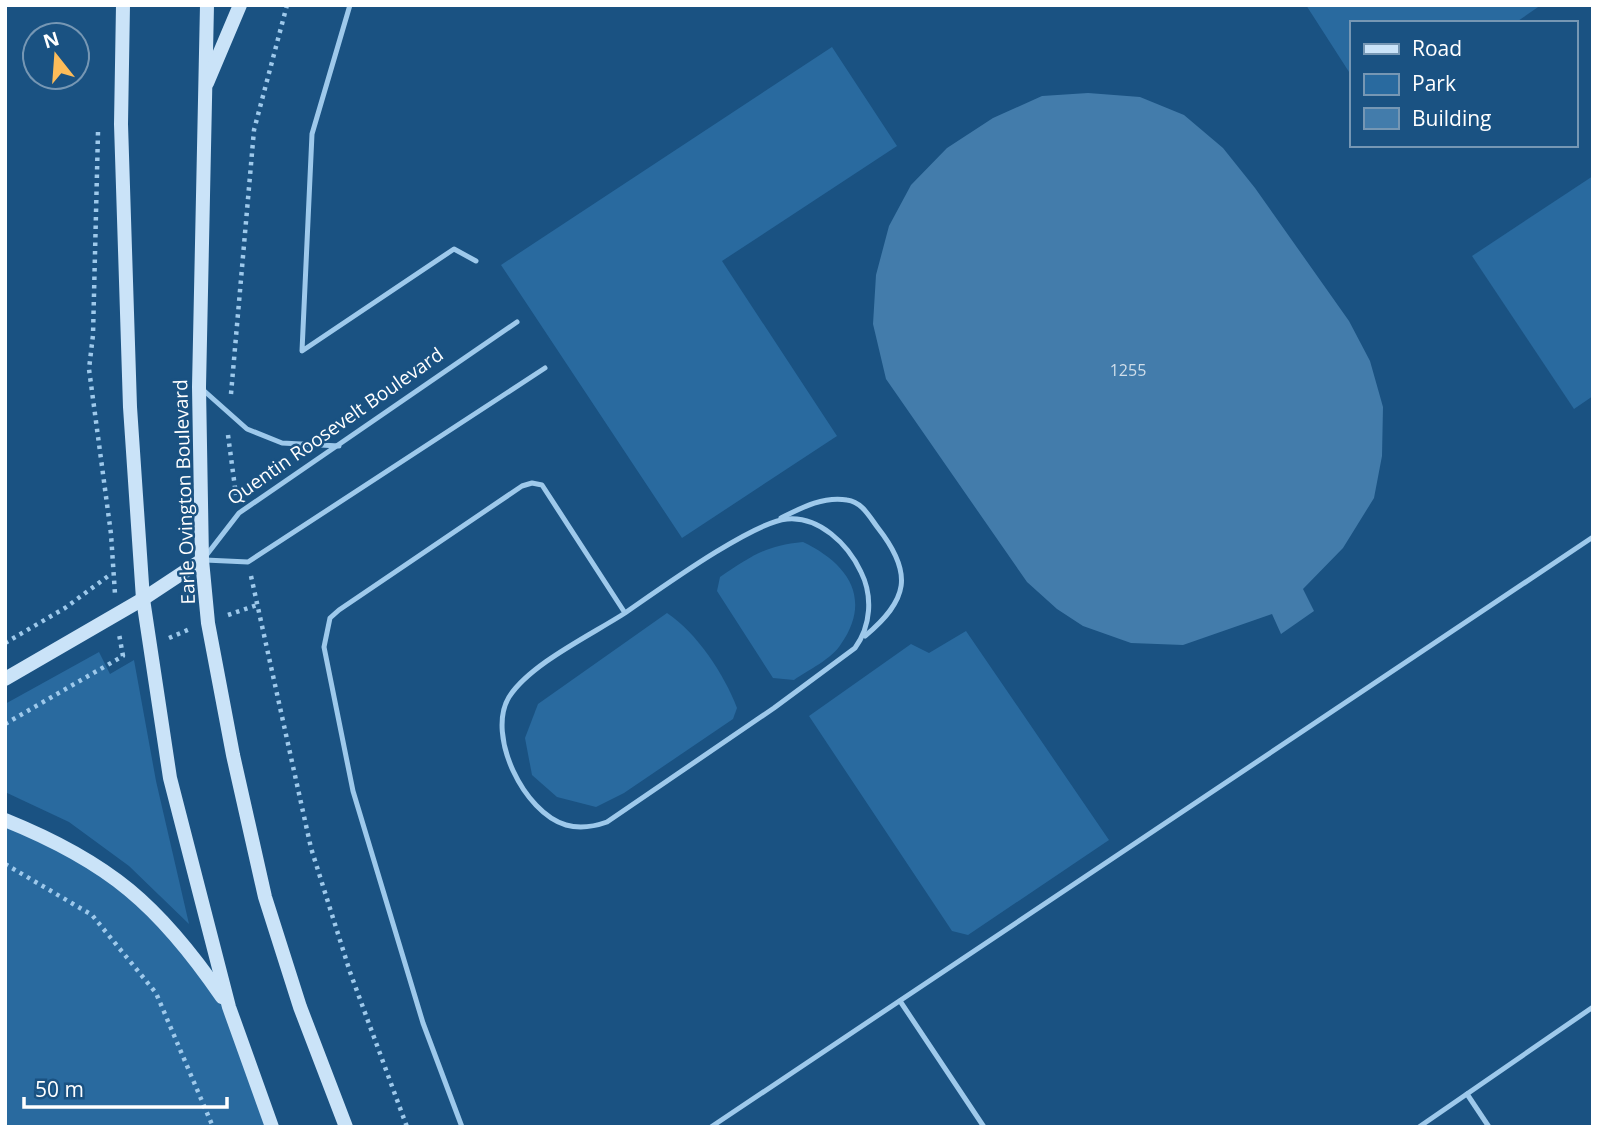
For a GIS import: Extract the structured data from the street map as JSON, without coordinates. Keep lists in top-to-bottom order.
{
  "streets": {
    "main road": ["Quentin Roosevelt Boulevard", "Earle Ovington Boulevard"]
  },
  "crossings": [
    ["Quentin Roosevelt Boulevard", "Earle Ovington Boulevard"]
  ],
  "house_numbers": ["1255"],
  "legend": ["Road", "Park", "Building"],
  "scale_bar": "50 m",
  "north": "top"
}
